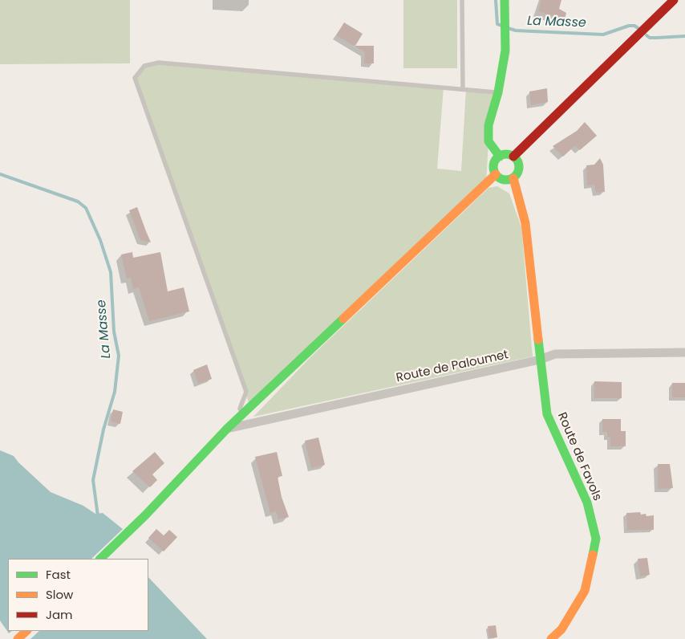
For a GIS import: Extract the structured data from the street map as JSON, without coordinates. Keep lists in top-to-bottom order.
{
  "streets": {
    "street": ["Route de Paloumet", "Route de Favols"]
  },
  "crossings": [
    ["Route de Paloumet", "Route de Favols"]
  ],
  "water": ["La Masse"],
  "legend": ["Fast", "Slow", "Jam"]
}
